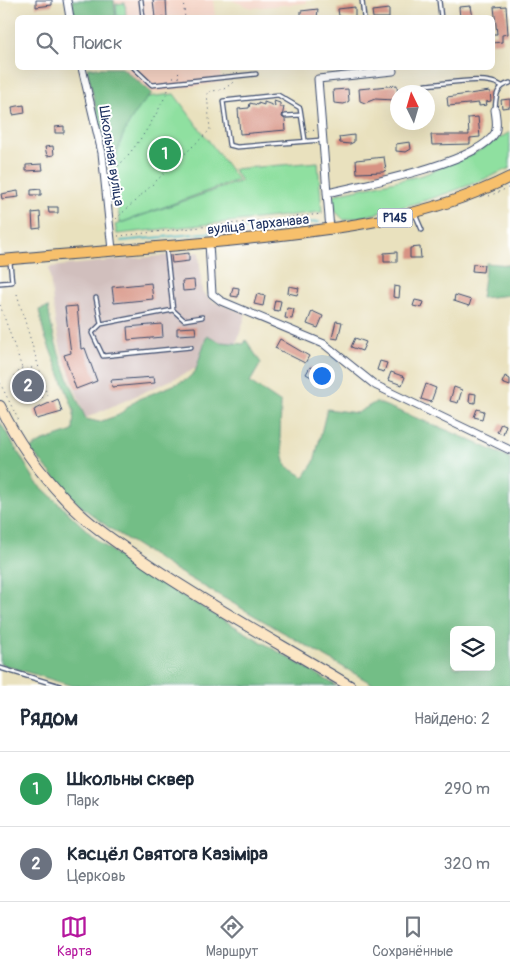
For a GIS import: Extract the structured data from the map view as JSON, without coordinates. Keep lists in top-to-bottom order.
{
  "streets": {
    "main road": ["Р145", "вуліца Тарханава"],
    "street": ["Школьная вуліца"]
  },
  "crossings": [
    ["Школьная вуліца", "вуліца Тарханава"]
  ],
  "north": "top",
  "page": {
    "search": "Поиск",
    "pins": ["1", "2"],
    "heading": ["Рядом", "Найдено: 2"],
    "list": [
      {
        "mark": "1",
        "name": "Школьны сквер",
        "note": "Парк",
        "value": "290 m"
      },
      {
        "mark": "2",
        "name": "Касцёл Святога Казіміра",
        "note": "Церковь",
        "value": "320 m"
      }
    ],
    "nav": ["Карта", "Маршрут", "Сохранённые"]
  }
}
